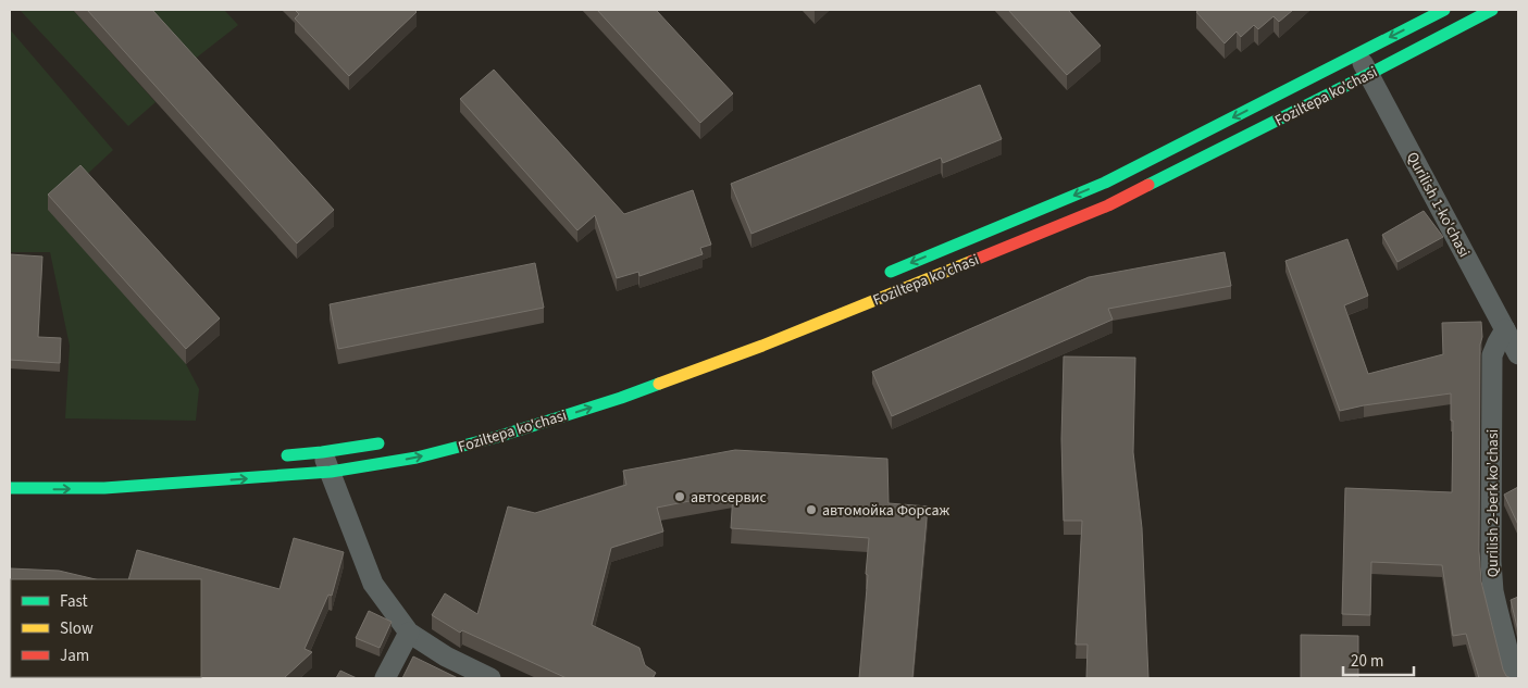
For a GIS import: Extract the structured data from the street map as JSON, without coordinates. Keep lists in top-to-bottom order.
{
  "streets": {
    "main road": ["Foziltepa ko'chasi"],
    "street": ["Qurilish 1-ko'chasi", "Qurilish 2-berk ko'chasi"]
  },
  "crossings": [
    ["Foziltepa ko'chasi", "Qurilish 1-ko'chasi"],
    ["Qurilish 1-ko'chasi", "Qurilish 2-berk ko'chasi"]
  ],
  "places": ["автосервис", "автомойка Форсаж"],
  "legend": ["Fast", "Slow", "Jam"],
  "scale_bar": "20 m"
}
